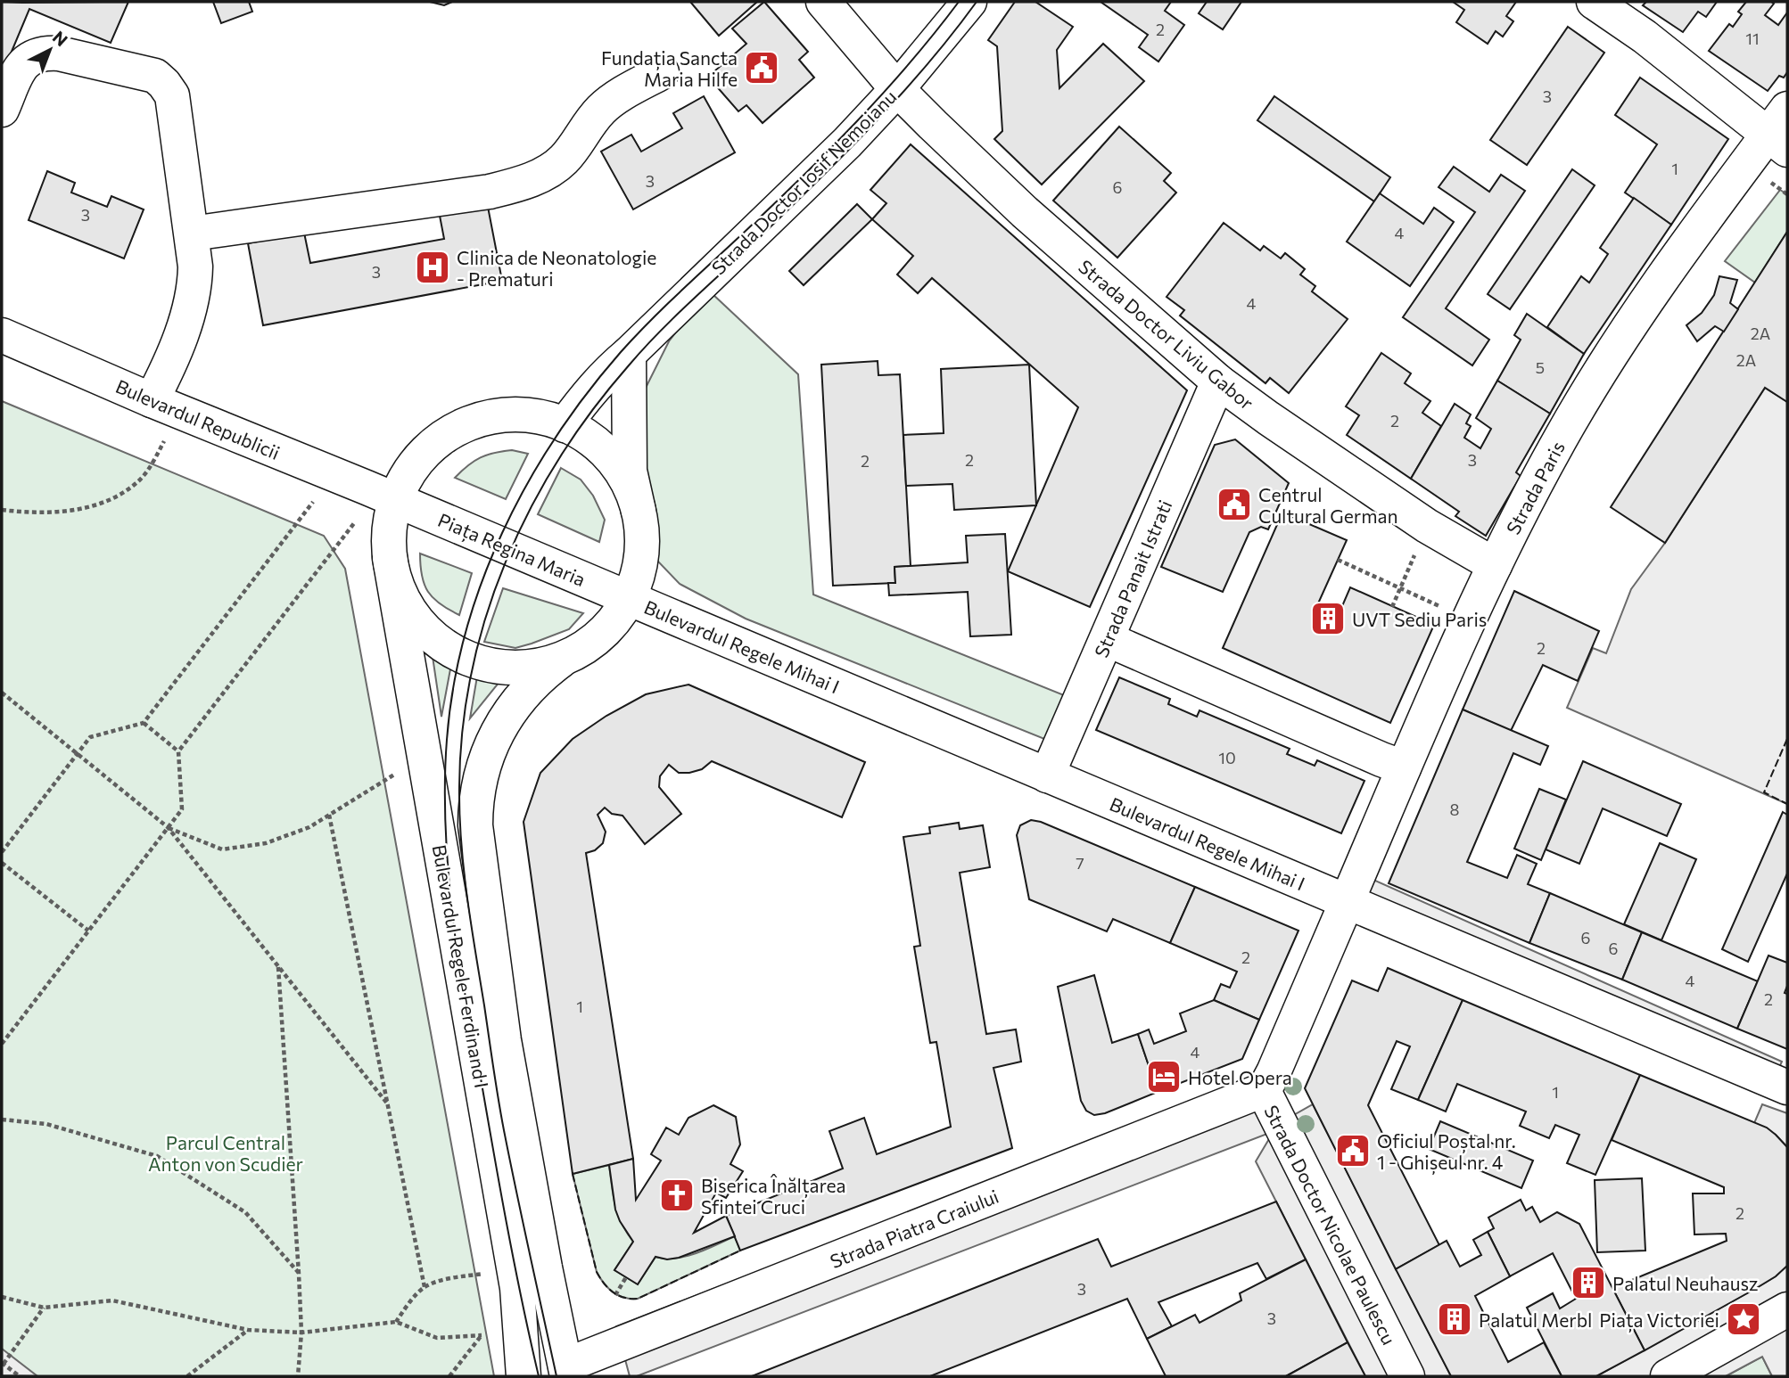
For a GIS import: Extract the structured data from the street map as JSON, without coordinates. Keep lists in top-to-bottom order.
{
  "streets": {
    "main road": [
      "Strada Doctor Iosif Nemoianu",
      "Strada Doctor Liviu Gabor",
      "Bulevardul Republicii",
      "Strada Paris",
      "Piața Regina Maria",
      "Strada Panait Istrati",
      "Bulevardul Regele Mihai I",
      "Bulevardul Regele Ferdinand I",
      "Strada Doctor Nicolae Paulescu",
      "Strada Piatra Craiului"
    ]
  },
  "crossings": [
    ["Strada Doctor Iosif Nemoianu", "Strada Doctor Liviu Gabor"],
    ["Strada Doctor Liviu Gabor", "Strada Paris"],
    ["Strada Doctor Liviu Gabor", "Strada Panait Istrati"],
    ["Bulevardul Republicii", "Piața Regina Maria"],
    ["Strada Paris", "Bulevardul Regele Mihai I"],
    ["Strada Paris", "Strada Doctor Nicolae Paulescu"],
    ["Piața Regina Maria", "Bulevardul Regele Mihai I"],
    ["Strada Panait Istrati", "Bulevardul Regele Mihai I"],
    ["Bulevardul Regele Mihai I", "Strada Doctor Nicolae Paulescu"],
    ["Bulevardul Regele Ferdinand I", "Strada Piatra Craiului"],
    ["Strada Doctor Nicolae Paulescu", "Strada Piatra Craiului"]
  ],
  "parks": ["Parcul Central Anton von Scudier"],
  "places": {
    "public building": ["Fundația Sancta Maria Hilfe", "Centrul Cultural German", "Oficiul Poștal nr. 1 - Ghișeul nr. 4"],
    "hospital": ["Clinica de Neonatologie - Prematuri"],
    "building": ["UVT Sediu Paris", "Palatul Neuhausz", "Palatul Merbl"],
    "hotel": ["Hotel Opera"],
    "church": ["Biserica Înălțarea Sfintei Cruci"],
    "place": ["Piața Victoriei"]
  },
  "house_numbers": [
    "2",
    "11",
    "3",
    "1",
    "3",
    "6",
    "3",
    "4",
    "3",
    "4",
    "2A",
    "2A",
    "5",
    "2",
    "2",
    "3",
    "2",
    "2",
    "10",
    "8",
    "7",
    "6",
    "6",
    "2",
    "4",
    "2",
    "1",
    "4",
    "1",
    "2",
    "3",
    "3"
  ],
  "north": "top right"
}
